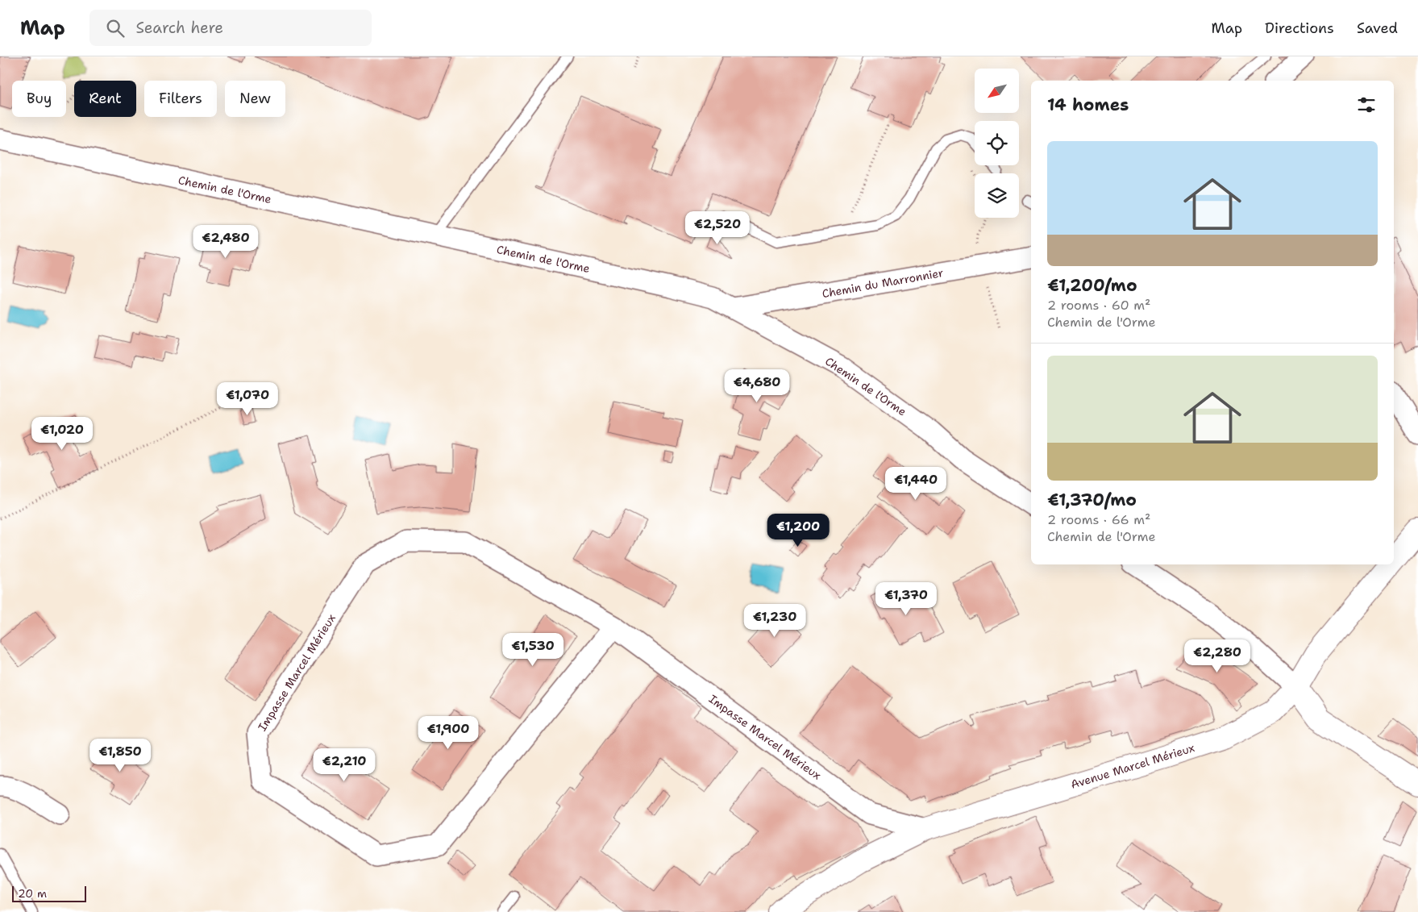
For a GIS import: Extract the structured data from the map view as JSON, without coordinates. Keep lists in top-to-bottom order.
{
  "streets": {
    "main road": ["Avenue Marcel Mérieux"],
    "street": ["Chemin de l'Orme", "Chemin du Marronnier", "Impasse Marcel Mérieux"]
  },
  "crossings": [
    ["Chemin de l'Orme", "Chemin du Marronnier"],
    ["Impasse Marcel Mérieux", "Avenue Marcel Mérieux"]
  ],
  "scale_bar": "20 m",
  "north": "bottom left",
  "page": {
    "header": "Map",
    "search": "Search here",
    "nav": ["Map", "Directions", "Saved"],
    "chip": [
      "Buy",
      "Rent",
      "Filters",
      "New"
    ],
    "heading": "14 homes",
    "list": [
      {
        "name": "€1,200/mo",
        "note": "2 rooms · 60 m² · Chemin de l'Orme"
      },
      {
        "name": "€1,370/mo",
        "note": "2 rooms · 66 m² · Chemin de l'Orme"
      }
    ],
    "price": [
      "€2,520",
      "€2,480",
      "€4,680",
      "€1,070",
      "€1,020",
      "€1,440",
      "€1,200",
      "€1,370",
      "€1,230",
      "€1,530",
      "€2,280",
      "€1,900",
      "€1,850",
      "€2,210"
    ],
    "scale": "20 m"
  }
}
